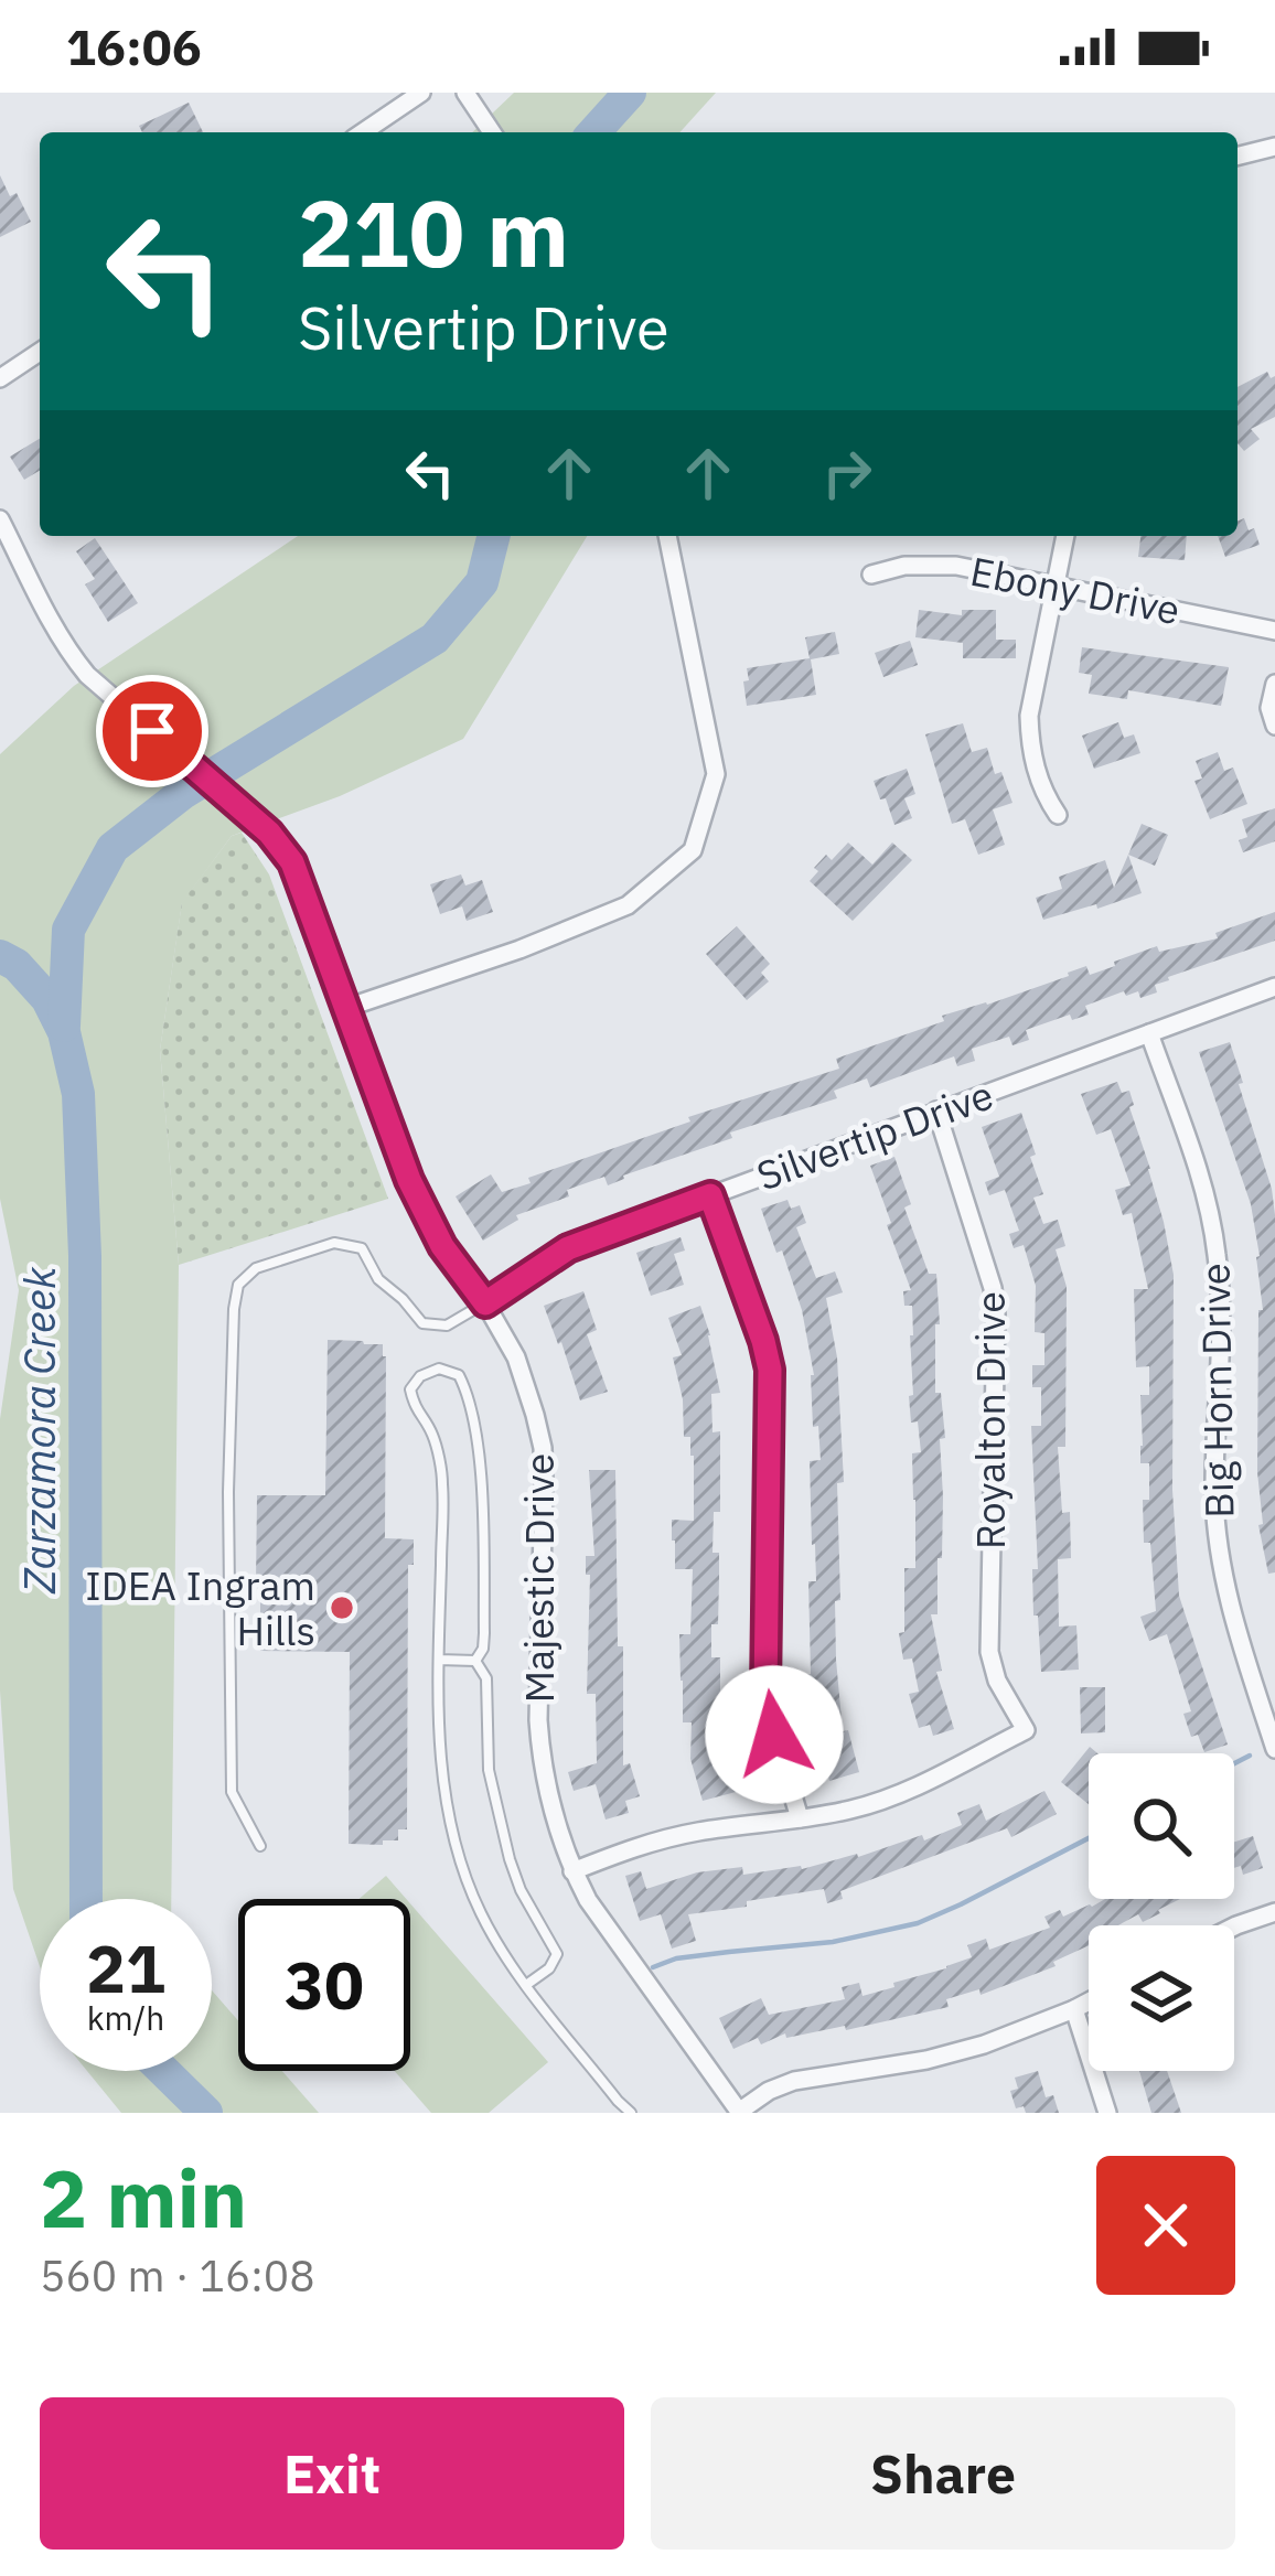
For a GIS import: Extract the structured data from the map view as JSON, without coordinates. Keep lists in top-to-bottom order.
{
  "streets": {
    "street": [
      "Ebony Drive",
      "Silvertip Drive",
      "Big Horn Drive",
      "Royalton Drive",
      "Majestic Drive"
    ]
  },
  "crossings": [
    ["Silvertip Drive", "Big Horn Drive"],
    ["Silvertip Drive", "Royalton Drive"],
    ["Silvertip Drive", "Majestic Drive"]
  ],
  "water": ["Zarzamora Creek"],
  "places": ["IDEA Ingram Hills"],
  "page": {
    "status": "16:06",
    "turn": ["210 m", "Silvertip Drive"],
    "speed": "21 km/h",
    "limit": "30",
    "heading": ["2 min", "560 m · 16:08"],
    "buttons": ["Exit", "Share"]
  }
}
